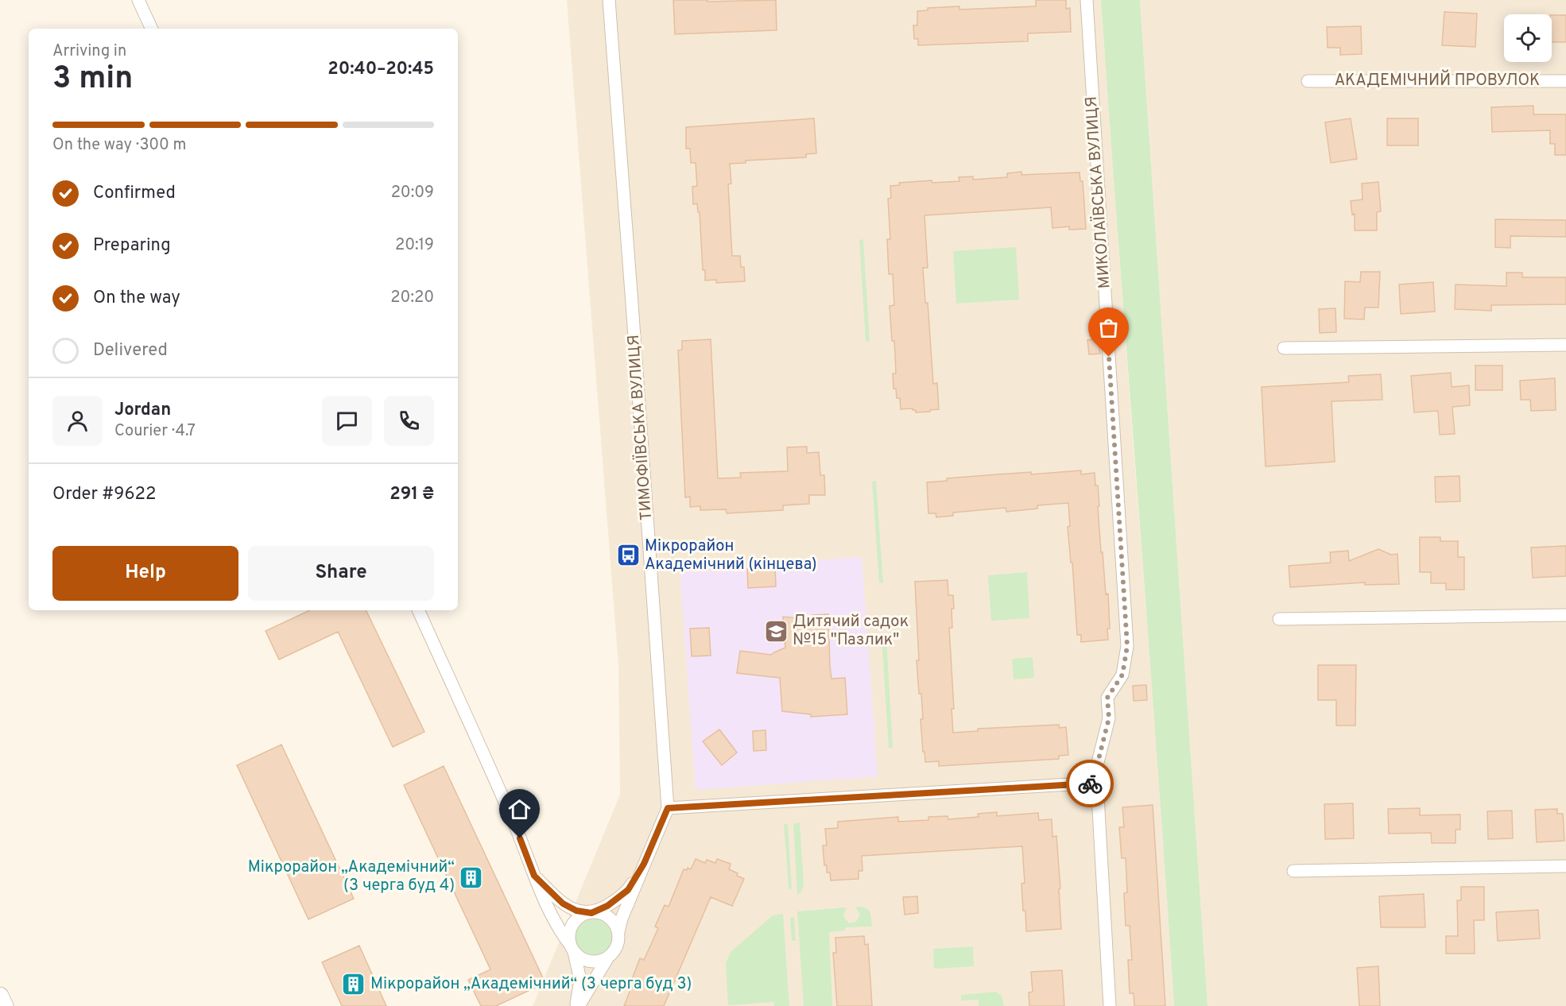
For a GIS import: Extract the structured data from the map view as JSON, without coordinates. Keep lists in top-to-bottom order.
{
  "streets": {
    "street": ["АКАДЕМІЧНИЙ ПРОВУЛОК", "МИКОЛАЇВСЬКА ВУЛИЦЯ", "ТИМОФІЇВСЬКА ВУЛИЦЯ"]
  },
  "places": {
    "bus stop": ["Мікрорайон Академічний (кінцева)"],
    "school or university": ["Дитячий садок №15 \"Пазлик\""],
    "building": ["Мікрорайон „Академічний“ (3 черга буд 4)", "Мікрорайон „Академічний“ (3 черга буд 3)"]
  },
  "page": {
    "heading": ["3 min", "Arriving in", "20:40–20:45"],
    "panel": [
      "Jordan",
      "Courier · 4.7",
      "Order #9622",
      "291 ₴"
    ],
    "bar": "On the way · 300 m",
    "list": [
      ["Confirmed", "20:09"],
      ["Preparing", "20:19"],
      ["On the way", "20:20"],
      "Delivered"
    ],
    "buttons": ["Help", "Share"]
  }
}
